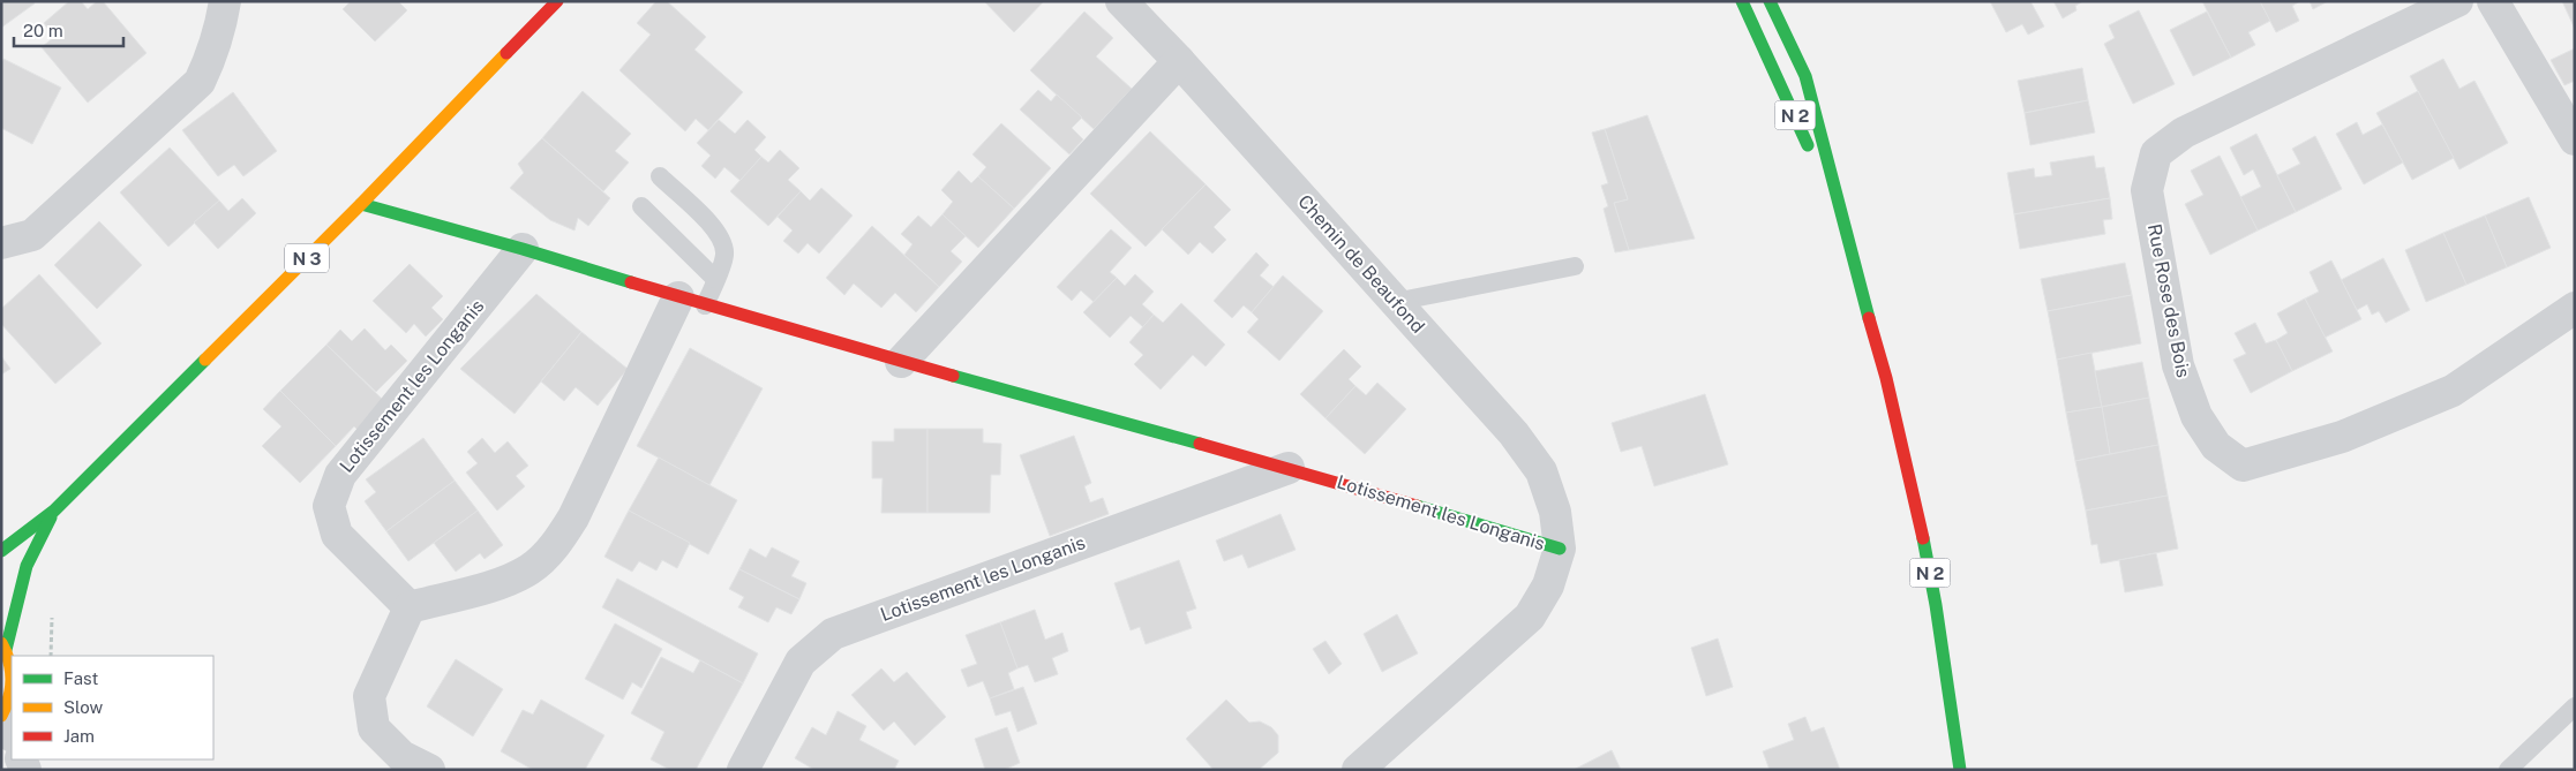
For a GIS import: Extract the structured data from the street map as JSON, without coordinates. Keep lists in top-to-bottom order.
{
  "streets": {
    "main road": ["N 2", "N 3", "Lotissement les Longanis"],
    "street": ["Chemin de Beaufond", "Rue Rose des Bois"]
  },
  "crossings": [
    ["N 3", "Lotissement les Longanis"],
    ["Chemin de Beaufond", "Lotissement les Longanis"]
  ],
  "legend": ["Fast", "Slow", "Jam"],
  "scale_bar": "20 m"
}
